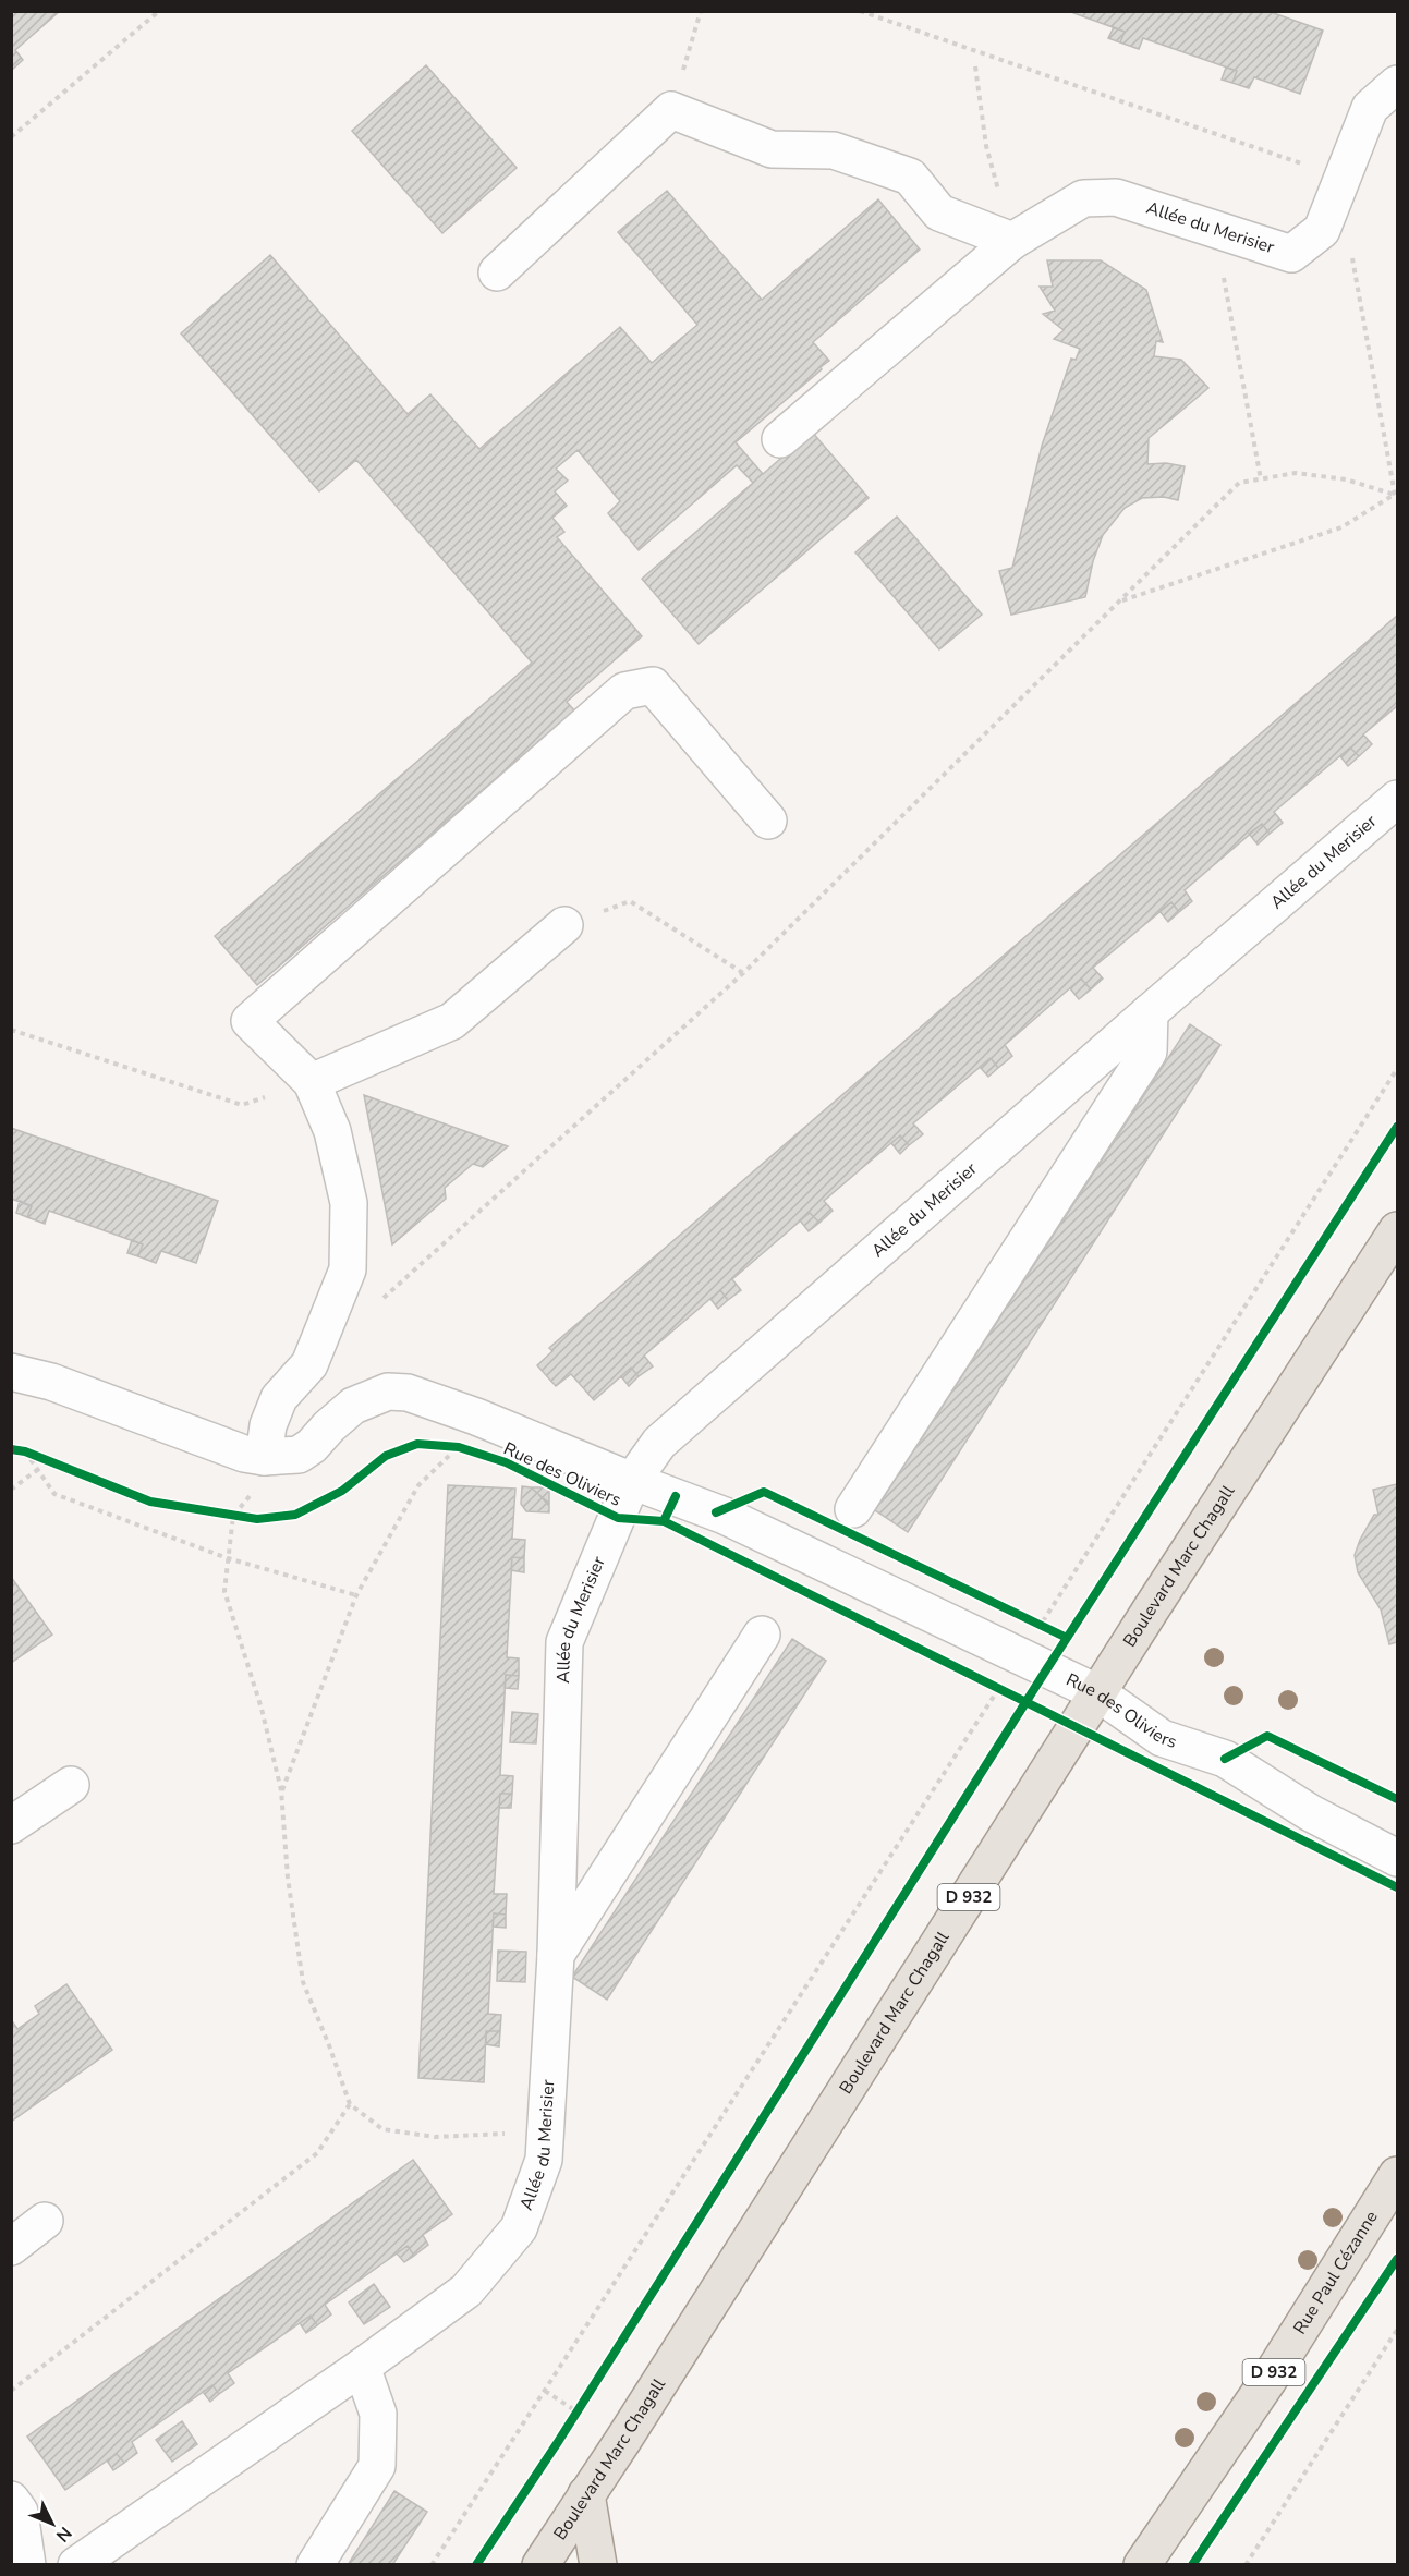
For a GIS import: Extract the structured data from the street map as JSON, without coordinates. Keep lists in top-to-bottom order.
{
  "streets": {
    "main road": ["Boulevard Marc Chagall", "D 932", "Rue Paul Cézanne"],
    "street": ["Allée du Merisier", "Rue des Oliviers"]
  },
  "crossings": [
    ["Allée du Merisier", "Rue des Oliviers"],
    ["Rue des Oliviers", "Boulevard Marc Chagall"]
  ],
  "north": "bottom right"
}
